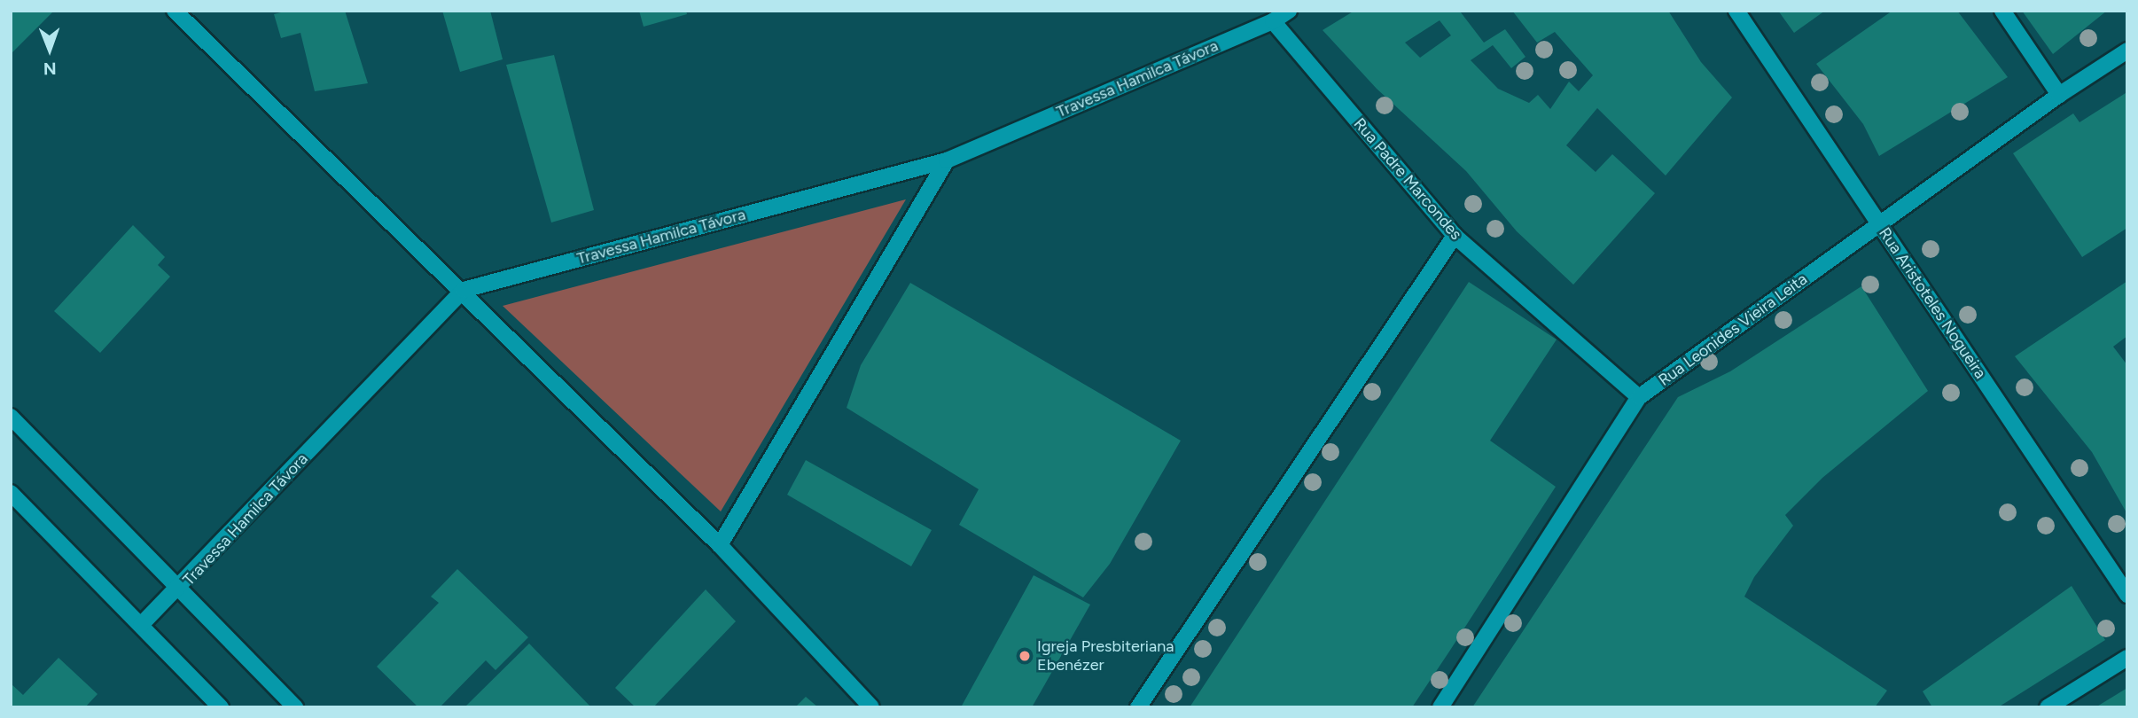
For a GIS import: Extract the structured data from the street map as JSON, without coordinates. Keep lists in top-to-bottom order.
{
  "streets": {
    "street": [
      "Travessa Hamilca Távora",
      "Rua Padre Marcondes",
      "Rua Aristoteles Nogueira",
      "Rua Leonides Vieira Leita"
    ]
  },
  "crossings": [
    ["Travessa Hamilca Távora", "Rua Padre Marcondes"],
    ["Rua Padre Marcondes", "Rua Leonides Vieira Leita"],
    ["Rua Aristoteles Nogueira", "Rua Leonides Vieira Leita"]
  ],
  "places": ["Igreja Presbiteriana Ebenézer"],
  "north": "bottom"
}
